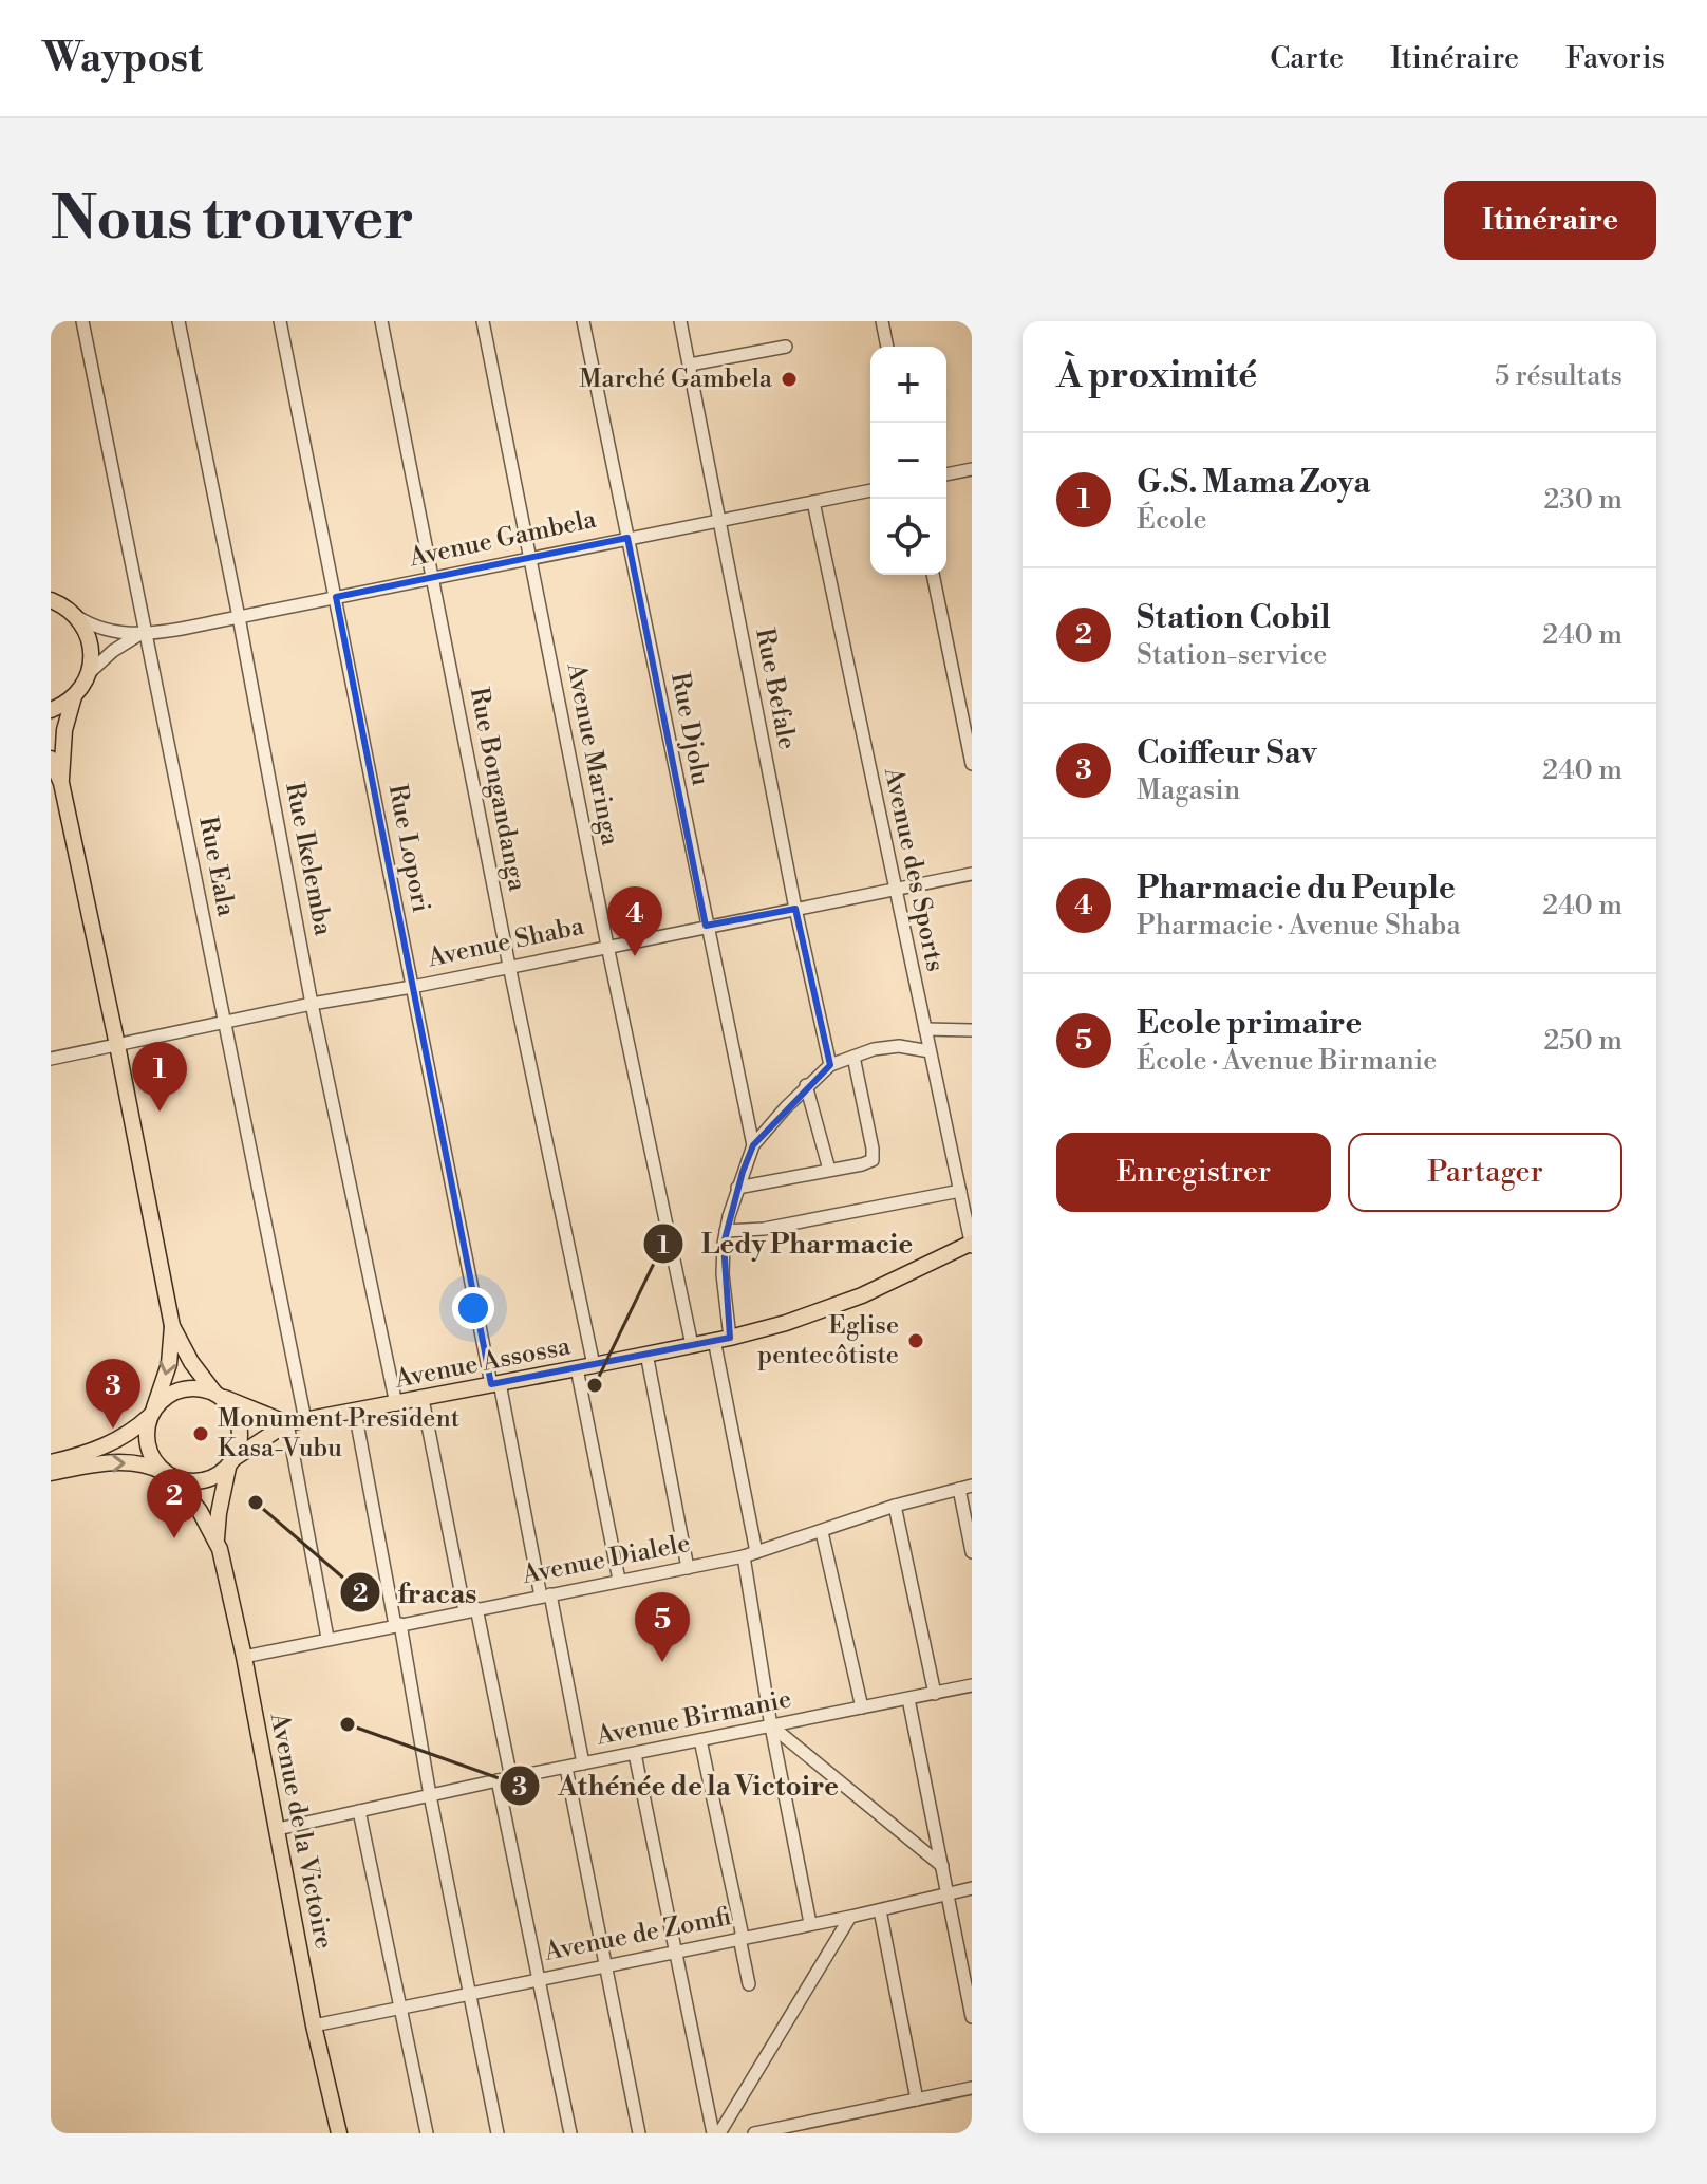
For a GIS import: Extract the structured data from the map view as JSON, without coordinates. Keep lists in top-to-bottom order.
{
  "streets": {
    "main road": ["Avenue Assossa", "Avenue de la Victoire"],
    "street": [
      "Avenue Gambela",
      "Rue Befale",
      "Rue Djolu",
      "Avenue Maringa",
      "Rue Bongandanga",
      "Rue Lopori",
      "Rue Ikelemba",
      "Rue Eala",
      "Avenue des Sports",
      "Avenue Shaba",
      "Avenue Dialele",
      "Avenue Birmanie",
      "Avenue de Zomfi"
    ]
  },
  "crossings": [
    ["Avenue Gambela", "Rue Befale"],
    ["Avenue Gambela", "Rue Djolu"],
    ["Avenue Gambela", "Avenue Maringa"],
    ["Avenue Gambela", "Rue Bongandanga"],
    ["Avenue Gambela", "Rue Lopori"],
    ["Avenue Gambela", "Rue Ikelemba"],
    ["Avenue Gambela", "Rue Eala"],
    ["Avenue Gambela", "Avenue des Sports"],
    ["Rue Befale", "Avenue Shaba"],
    ["Rue Djolu", "Avenue Shaba"],
    ["Avenue Maringa", "Avenue Shaba"],
    ["Avenue Maringa", "Avenue Assossa"],
    ["Rue Bongandanga", "Avenue Shaba"],
    ["Rue Bongandanga", "Avenue Assossa"],
    ["Rue Lopori", "Avenue Shaba"],
    ["Rue Lopori", "Avenue Assossa"],
    ["Rue Lopori", "Avenue Dialele"],
    ["Rue Lopori", "Avenue Birmanie"],
    ["Rue Ikelemba", "Avenue Shaba"],
    ["Rue Ikelemba", "Avenue Assossa"],
    ["Rue Eala", "Avenue Shaba"],
    ["Rue Eala", "Avenue Assossa"],
    ["Avenue des Sports", "Avenue Shaba"],
    ["Avenue des Sports", "Avenue Assossa"],
    ["Avenue Dialele", "Avenue de la Victoire"],
    ["Avenue Birmanie", "Avenue de la Victoire"],
    ["Avenue de la Victoire", "Avenue de Zomfi"]
  ],
  "places": [
    "Marché Gambela",
    "Eglise pentecôtiste",
    "Ledy Pharmacie",
    "Monument President Kasa-Vubu",
    "fracas",
    "Athénée de la Victoire"
  ],
  "page": {
    "header": "Waypost",
    "nav": ["Carte", "Itinéraire", "Favoris"],
    "buttons": [
      "Itinéraire",
      ["Enregistrer", "Partager"]
    ],
    "title": "Nous trouver",
    "heading": ["À proximité", "5 résultats"],
    "map_buttons": ["+", "−"],
    "list": [
      {
        "mark": "1",
        "name": "G.S. Mama Zoya",
        "note": "École",
        "value": "230 m"
      },
      {
        "mark": "2",
        "name": "Station Cobil",
        "note": "Station-service",
        "value": "240 m"
      },
      {
        "mark": "3",
        "name": "Coiffeur Sav",
        "note": "Magasin",
        "value": "240 m"
      },
      {
        "mark": "4",
        "name": "Pharmacie du Peuple",
        "note": "Pharmacie · Avenue Shaba",
        "value": "240 m"
      },
      {
        "mark": "5",
        "name": "Ecole primaire",
        "note": "École · Avenue Birmanie",
        "value": "250 m"
      }
    ],
    "pins": [
      "4",
      "1",
      "3",
      "2",
      "5"
    ]
  }
}
